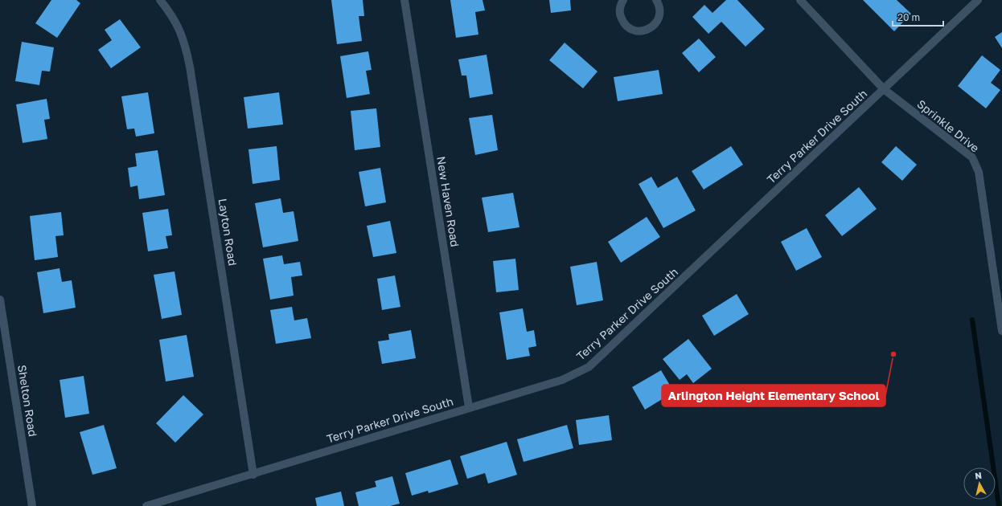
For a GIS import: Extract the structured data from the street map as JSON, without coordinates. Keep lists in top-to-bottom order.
{
  "streets": {
    "street": [
      "Sprinkle Drive",
      "Terry Parker Drive South",
      "New Haven Road",
      "Layton Road",
      "Shelton Road"
    ]
  },
  "crossings": [
    ["Sprinkle Drive", "Terry Parker Drive South"],
    ["Terry Parker Drive South", "New Haven Road"],
    ["Terry Parker Drive South", "Layton Road"]
  ],
  "places": ["Arlington Height Elementary School"],
  "scale_bar": "20 m",
  "north": "top"
}
